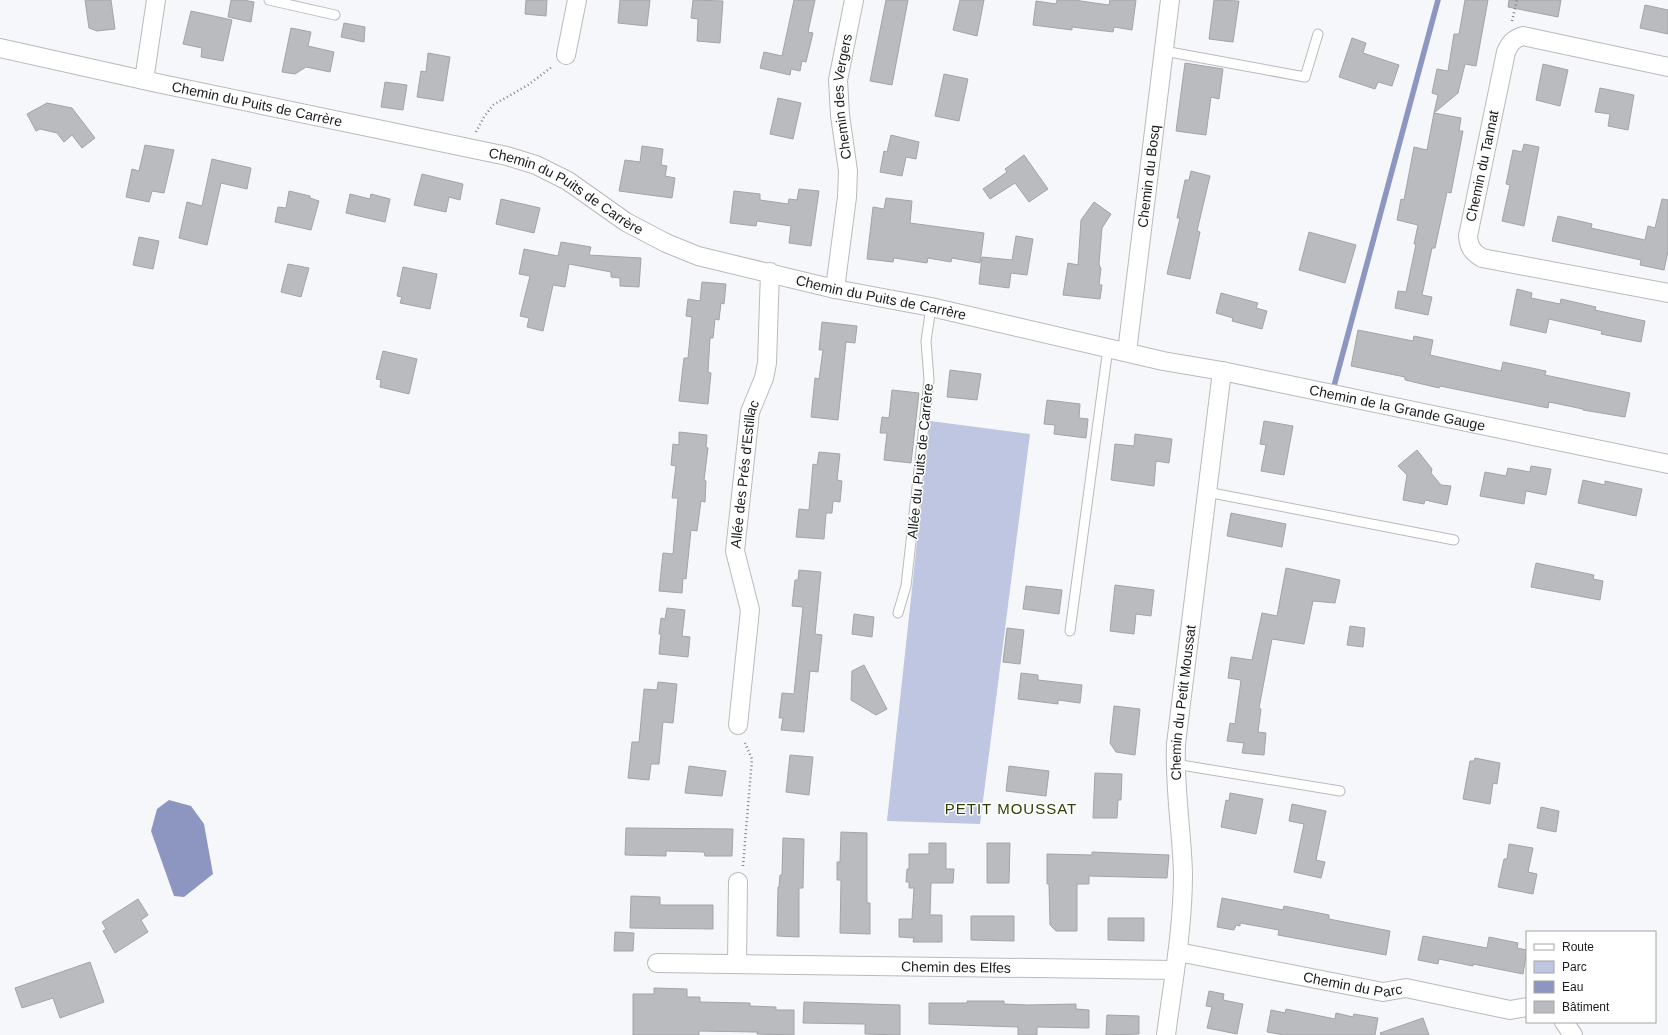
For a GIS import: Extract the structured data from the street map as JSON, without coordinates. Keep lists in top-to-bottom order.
{
  "streets": {
    "street": [
      "Chemin des Vergers",
      "Chemin du Puits de Carrère",
      "Chemin du Tannat",
      "Chemin du Bosq",
      "Chemin de la Grande Gauge",
      "Allée des Prés d'Estillac",
      "Chemin du Petit Moussat",
      "Chemin des Elfes",
      "Chemin du Parc"
    ],
    "lane": ["Allée du Puits de Carrère"]
  },
  "crossings": [
    ["Chemin des Vergers", "Chemin du Puits de Carrère"],
    ["Chemin du Puits de Carrère", "Chemin du Bosq"],
    ["Chemin du Puits de Carrère", "Chemin de la Grande Gauge"],
    ["Chemin du Puits de Carrère", "Allée du Puits de Carrère"],
    ["Chemin du Puits de Carrère", "Allée des Prés d'Estillac"],
    ["Chemin du Bosq", "Chemin de la Grande Gauge"],
    ["Chemin de la Grande Gauge", "Chemin du Petit Moussat"],
    ["Chemin du Petit Moussat", "Chemin des Elfes"],
    ["Chemin du Petit Moussat", "Chemin du Parc"]
  ],
  "districts": ["PETIT MOUSSAT"],
  "legend": [
    "Route",
    "Parc",
    "Eau",
    "Bâtiment"
  ]
}
